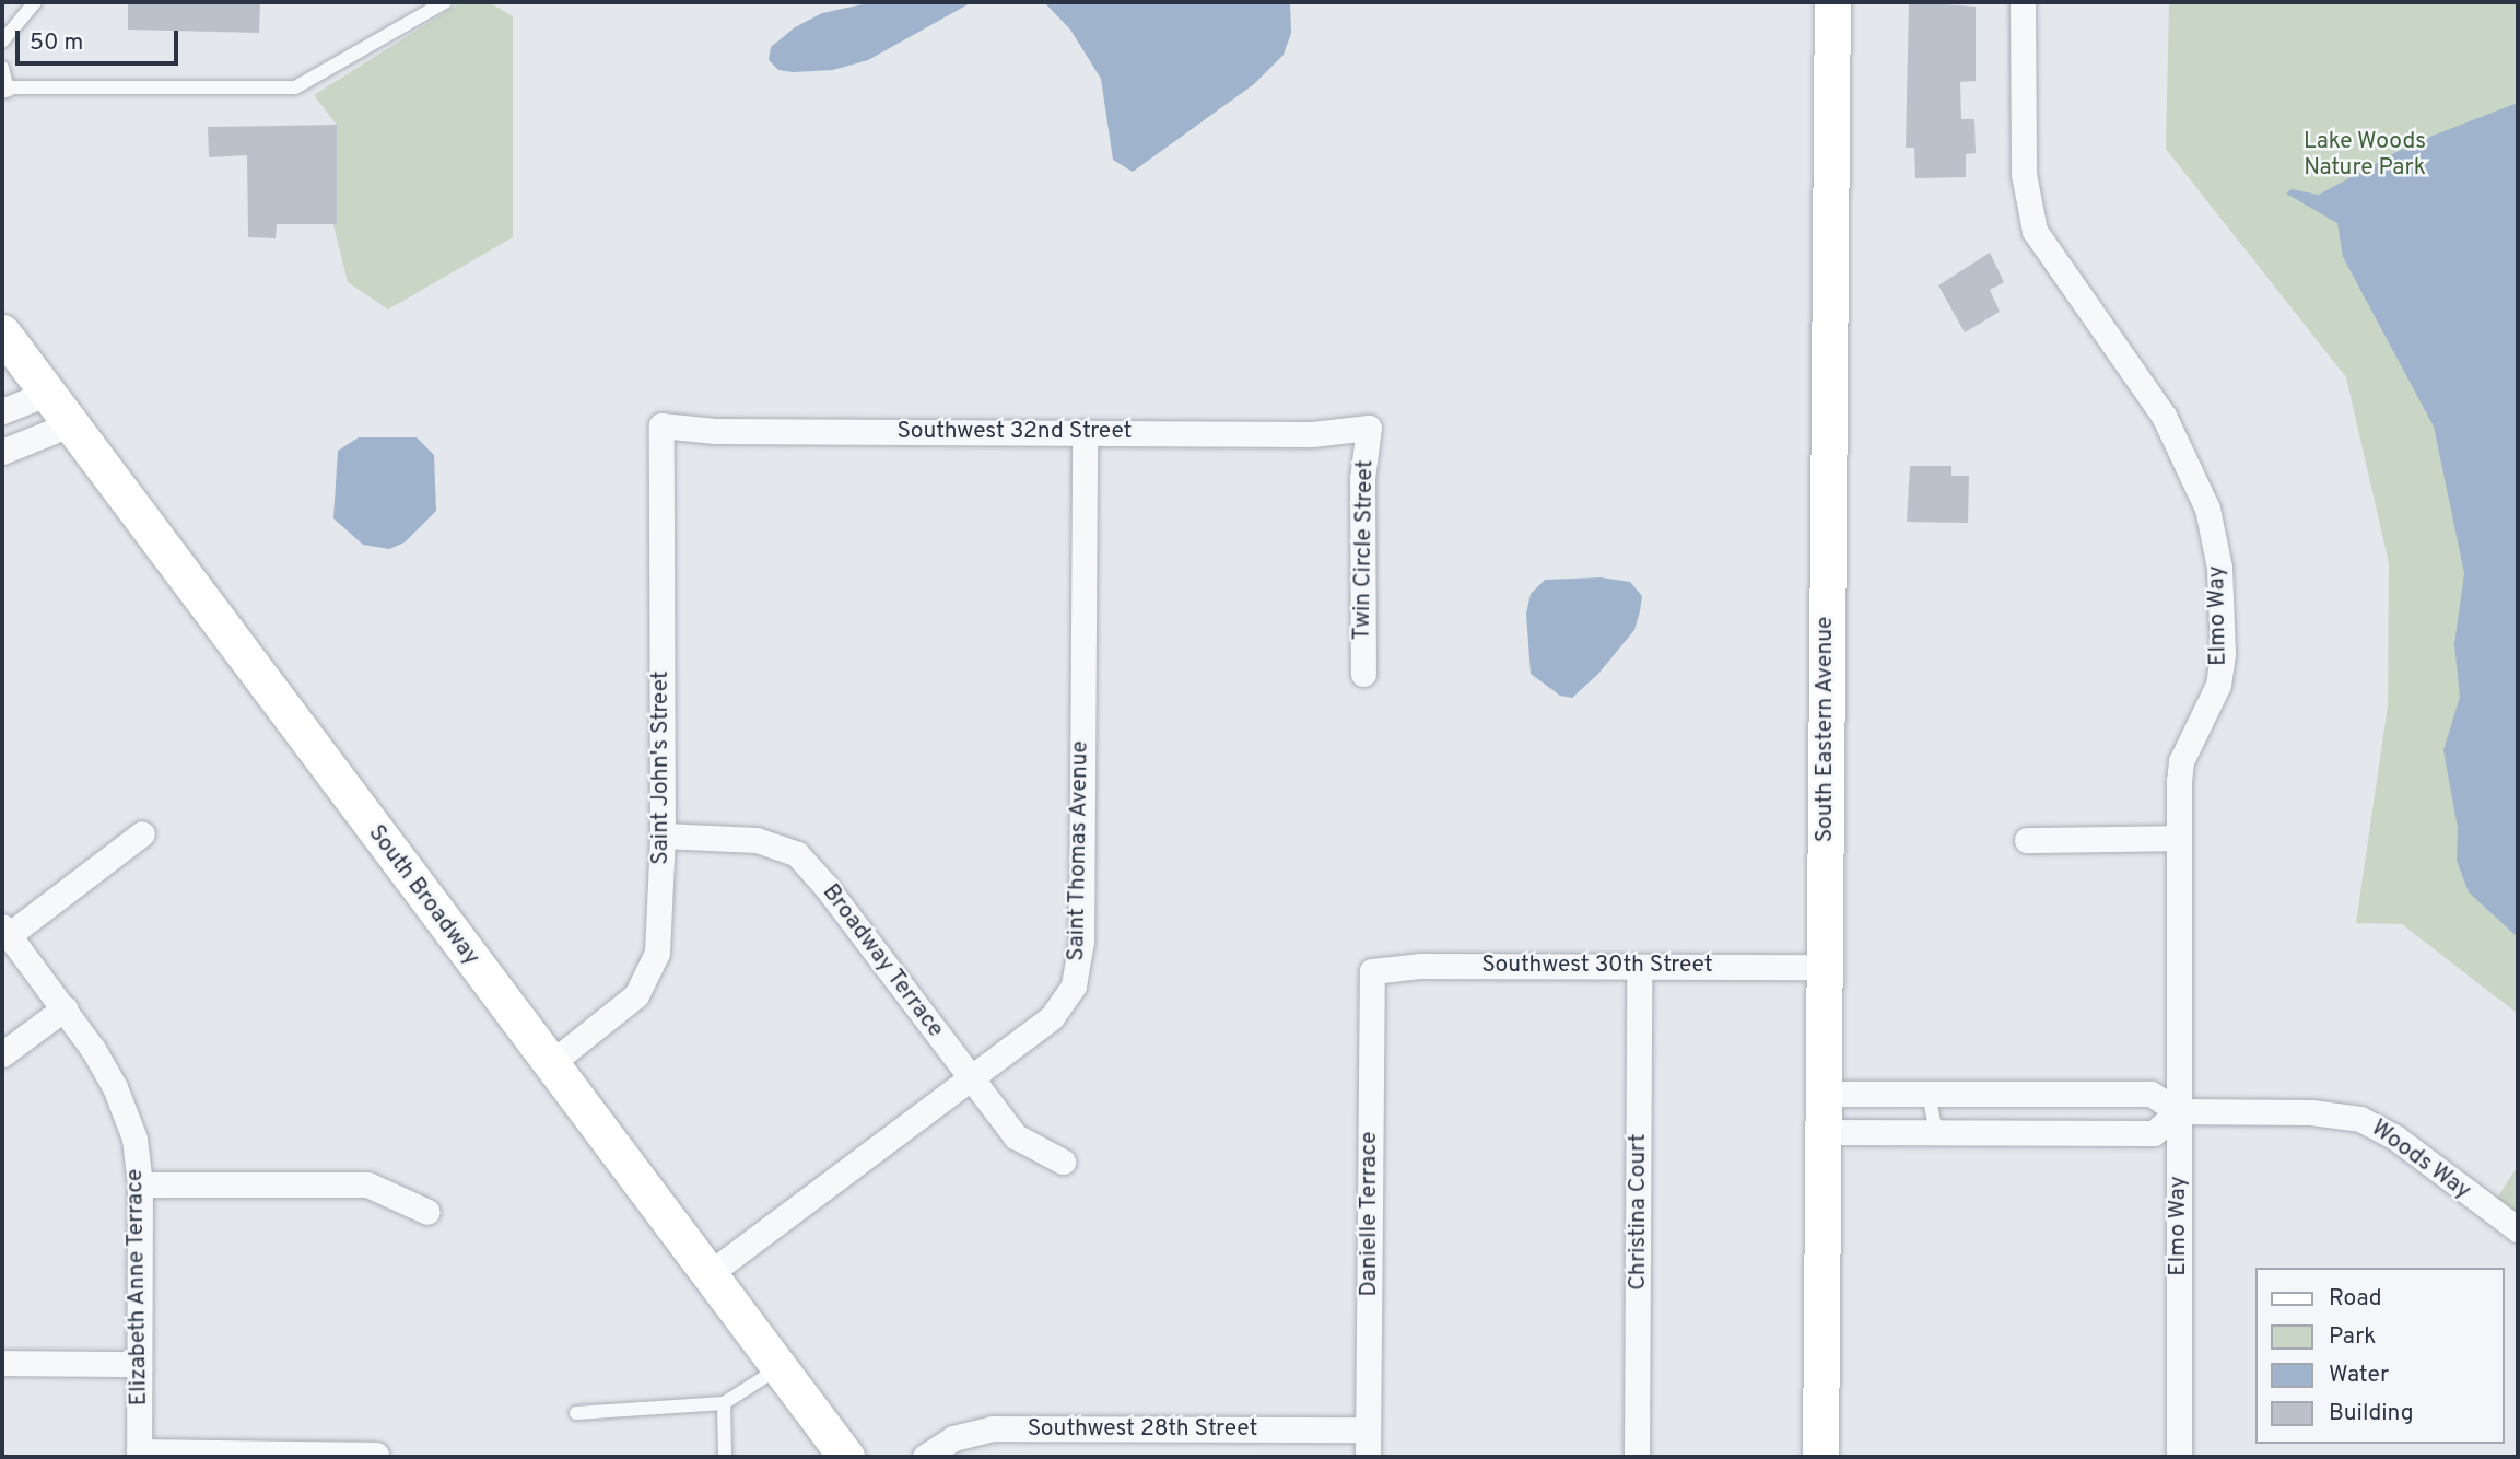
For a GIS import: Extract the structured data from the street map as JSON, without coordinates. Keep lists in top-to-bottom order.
{
  "streets": {
    "street": [
      "Southwest 32nd Street",
      "Twin Circle Street",
      "Elmo Way",
      "South Eastern Avenue",
      "Saint John's Street",
      "Saint Thomas Avenue",
      "South Broadway",
      "Broadway Terrace",
      "Southwest 30th Street",
      "Woods Way",
      "Christina Court",
      "Danielle Terrace",
      "Elizabeth Anne Terrace",
      "Southwest 28th Street"
    ]
  },
  "crossings": [
    ["Southwest 32nd Street", "Twin Circle Street"],
    ["Southwest 32nd Street", "Saint John's Street"],
    ["Southwest 32nd Street", "Saint Thomas Avenue"],
    ["Elmo Way", "Woods Way"],
    ["South Eastern Avenue", "Southwest 30th Street"],
    ["South Eastern Avenue", "Woods Way"],
    ["Saint John's Street", "South Broadway"],
    ["Saint John's Street", "Broadway Terrace"],
    ["Saint Thomas Avenue", "South Broadway"],
    ["Saint Thomas Avenue", "Broadway Terrace"],
    ["Southwest 30th Street", "Christina Court"],
    ["Southwest 30th Street", "Danielle Terrace"],
    ["Danielle Terrace", "Southwest 28th Street"]
  ],
  "parks": ["Lake Woods Nature Park"],
  "legend": [
    "Road",
    "Park",
    "Water",
    "Building"
  ],
  "scale_bar": "50 m"
}
